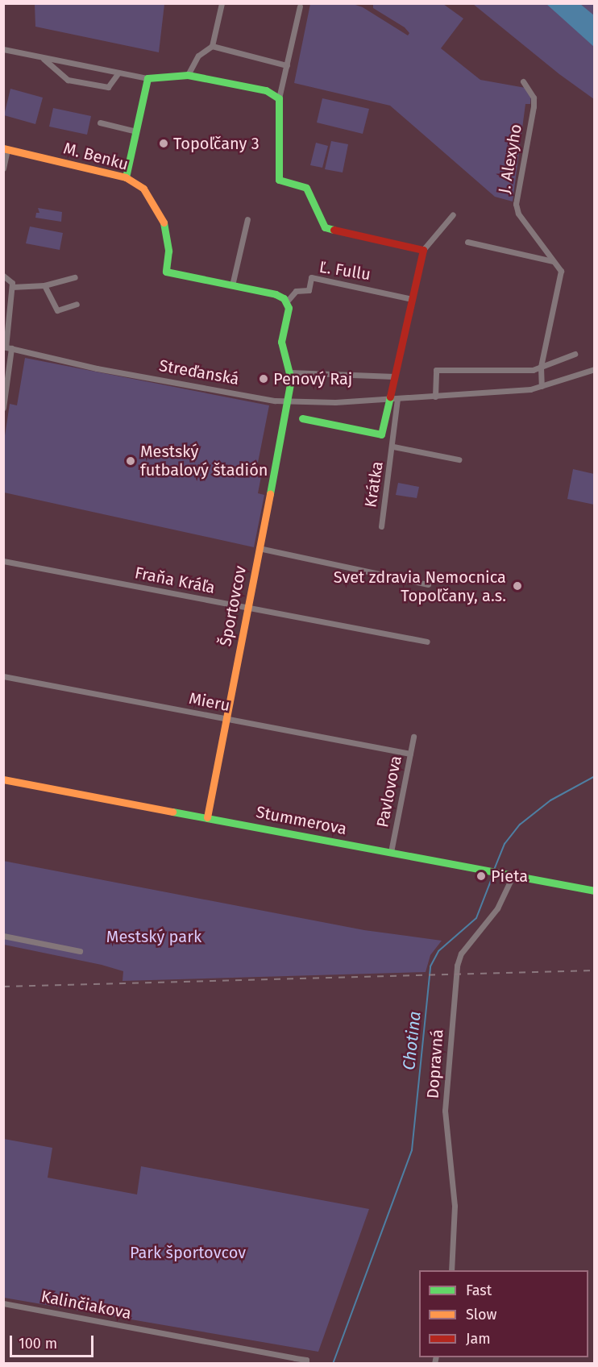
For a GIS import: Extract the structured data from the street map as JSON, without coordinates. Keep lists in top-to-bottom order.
{
  "streets": {
    "street": [
      "M. Benku",
      "J. Alexyho",
      "Ľ. Fullu",
      "Streďanská",
      "Krátka",
      "Fraňa Kráľa",
      "Športovcov",
      "Mieru",
      "Pavlovova",
      "Stummerova",
      "Dopravná",
      "Kalinčiakova"
    ]
  },
  "crossings": [
    ["J. Alexyho", "Streďanská"],
    ["Ľ. Fullu", "Športovcov"],
    ["Streďanská", "Krátka"],
    ["Streďanská", "Športovcov"],
    ["Fraňa Kráľa", "Športovcov"],
    ["Športovcov", "Mieru"],
    ["Športovcov", "Stummerova"],
    ["Mieru", "Pavlovova"],
    ["Pavlovova", "Stummerova"],
    ["Stummerova", "Dopravná"]
  ],
  "water": ["Chotina"],
  "parks": ["Mestský park", "Park športovcov"],
  "places": [
    "Topoľčany 3",
    "Penový Raj",
    "Mestský futbalový štadión",
    "Svet zdravia Nemocnica Topoľčany, a.s.",
    "Pieta"
  ],
  "legend": ["Fast", "Slow", "Jam"],
  "scale_bar": "100 m"
}
